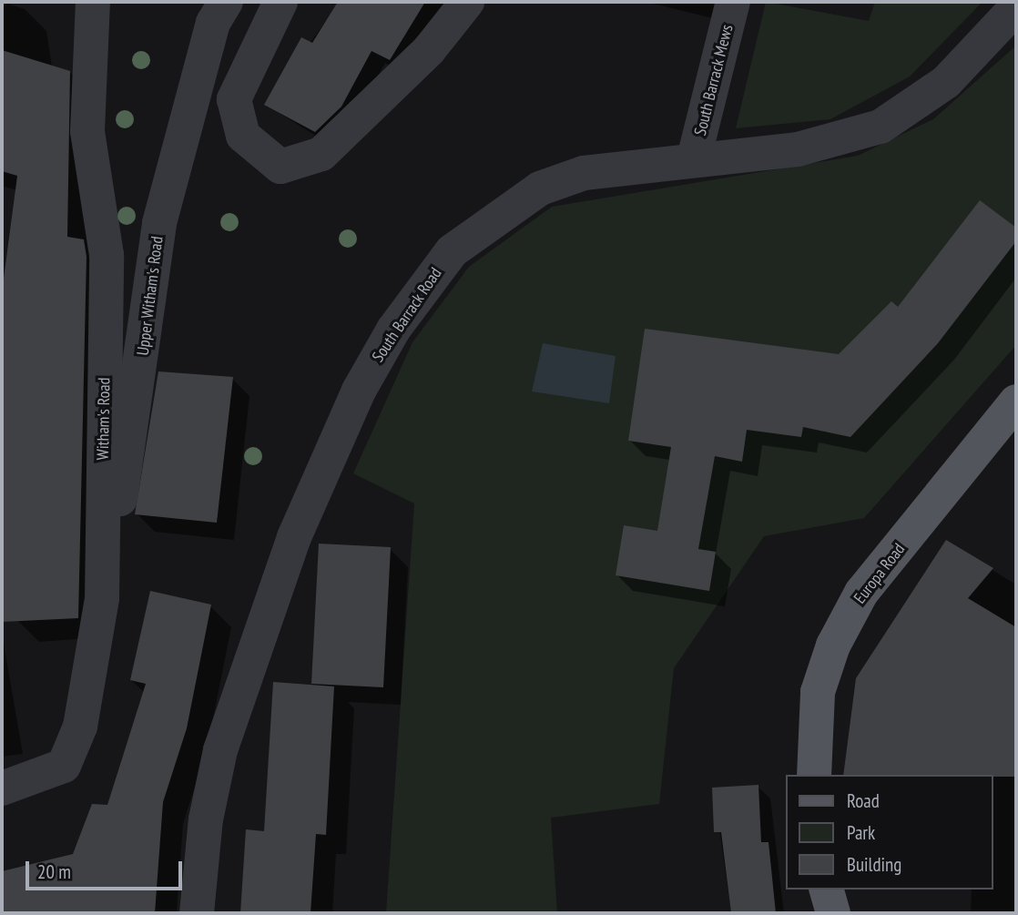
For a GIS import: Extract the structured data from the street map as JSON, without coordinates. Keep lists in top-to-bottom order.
{
  "streets": {
    "main road": ["Europa Road"],
    "street": [
      "South Barrack Mews",
      "Upper Witham's Road",
      "South Barrack Road",
      "Witham's Road"
    ]
  },
  "crossings": [
    ["South Barrack Mews", "South Barrack Road"],
    ["Upper Witham's Road", "Witham's Road"]
  ],
  "legend": ["Road", "Park", "Building"],
  "scale_bar": "20 m"
}
